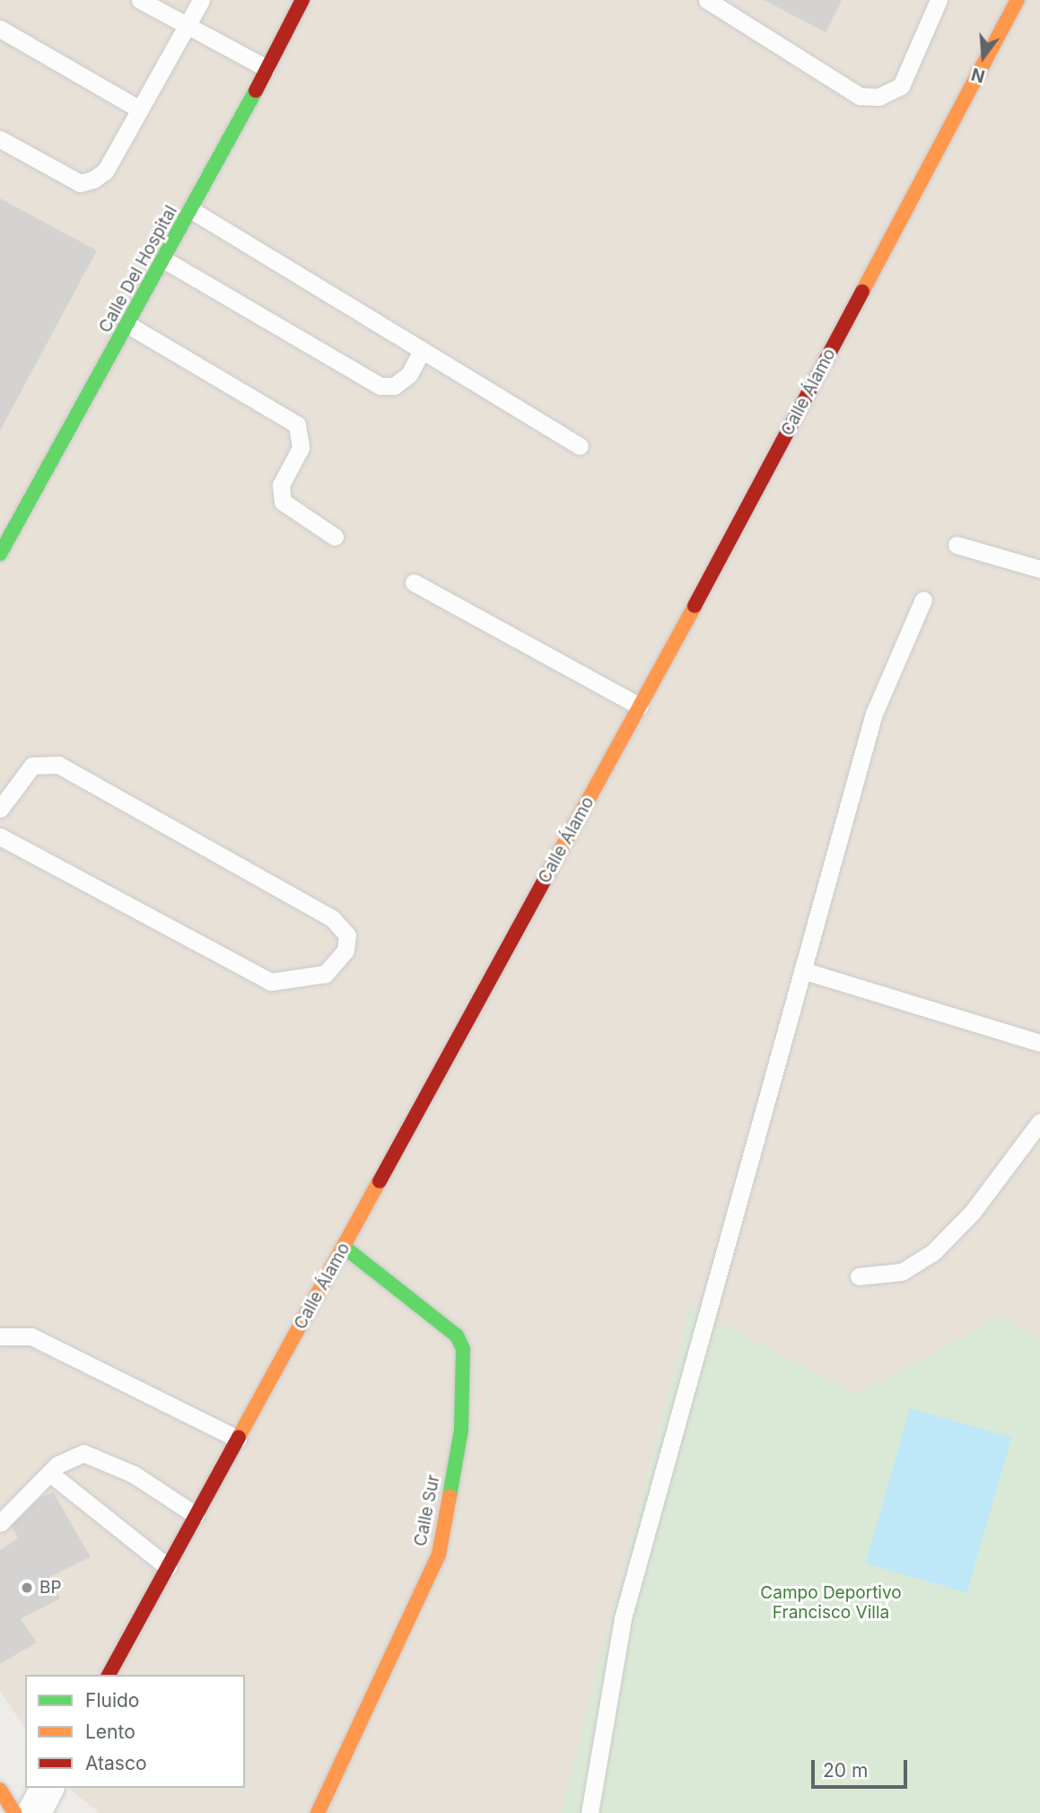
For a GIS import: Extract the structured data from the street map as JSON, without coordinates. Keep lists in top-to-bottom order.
{
  "streets": {
    "street": ["Calle Del Hospital", "Calle Álamo", "Calle Sur"]
  },
  "crossings": [
    ["Calle Álamo", "Calle Sur"]
  ],
  "parks": ["Campo Deportivo Francisco Villa"],
  "places": ["BP"],
  "legend": ["Fluido", "Lento", "Atasco"],
  "scale_bar": "20 m",
  "north": "bottom"
}
